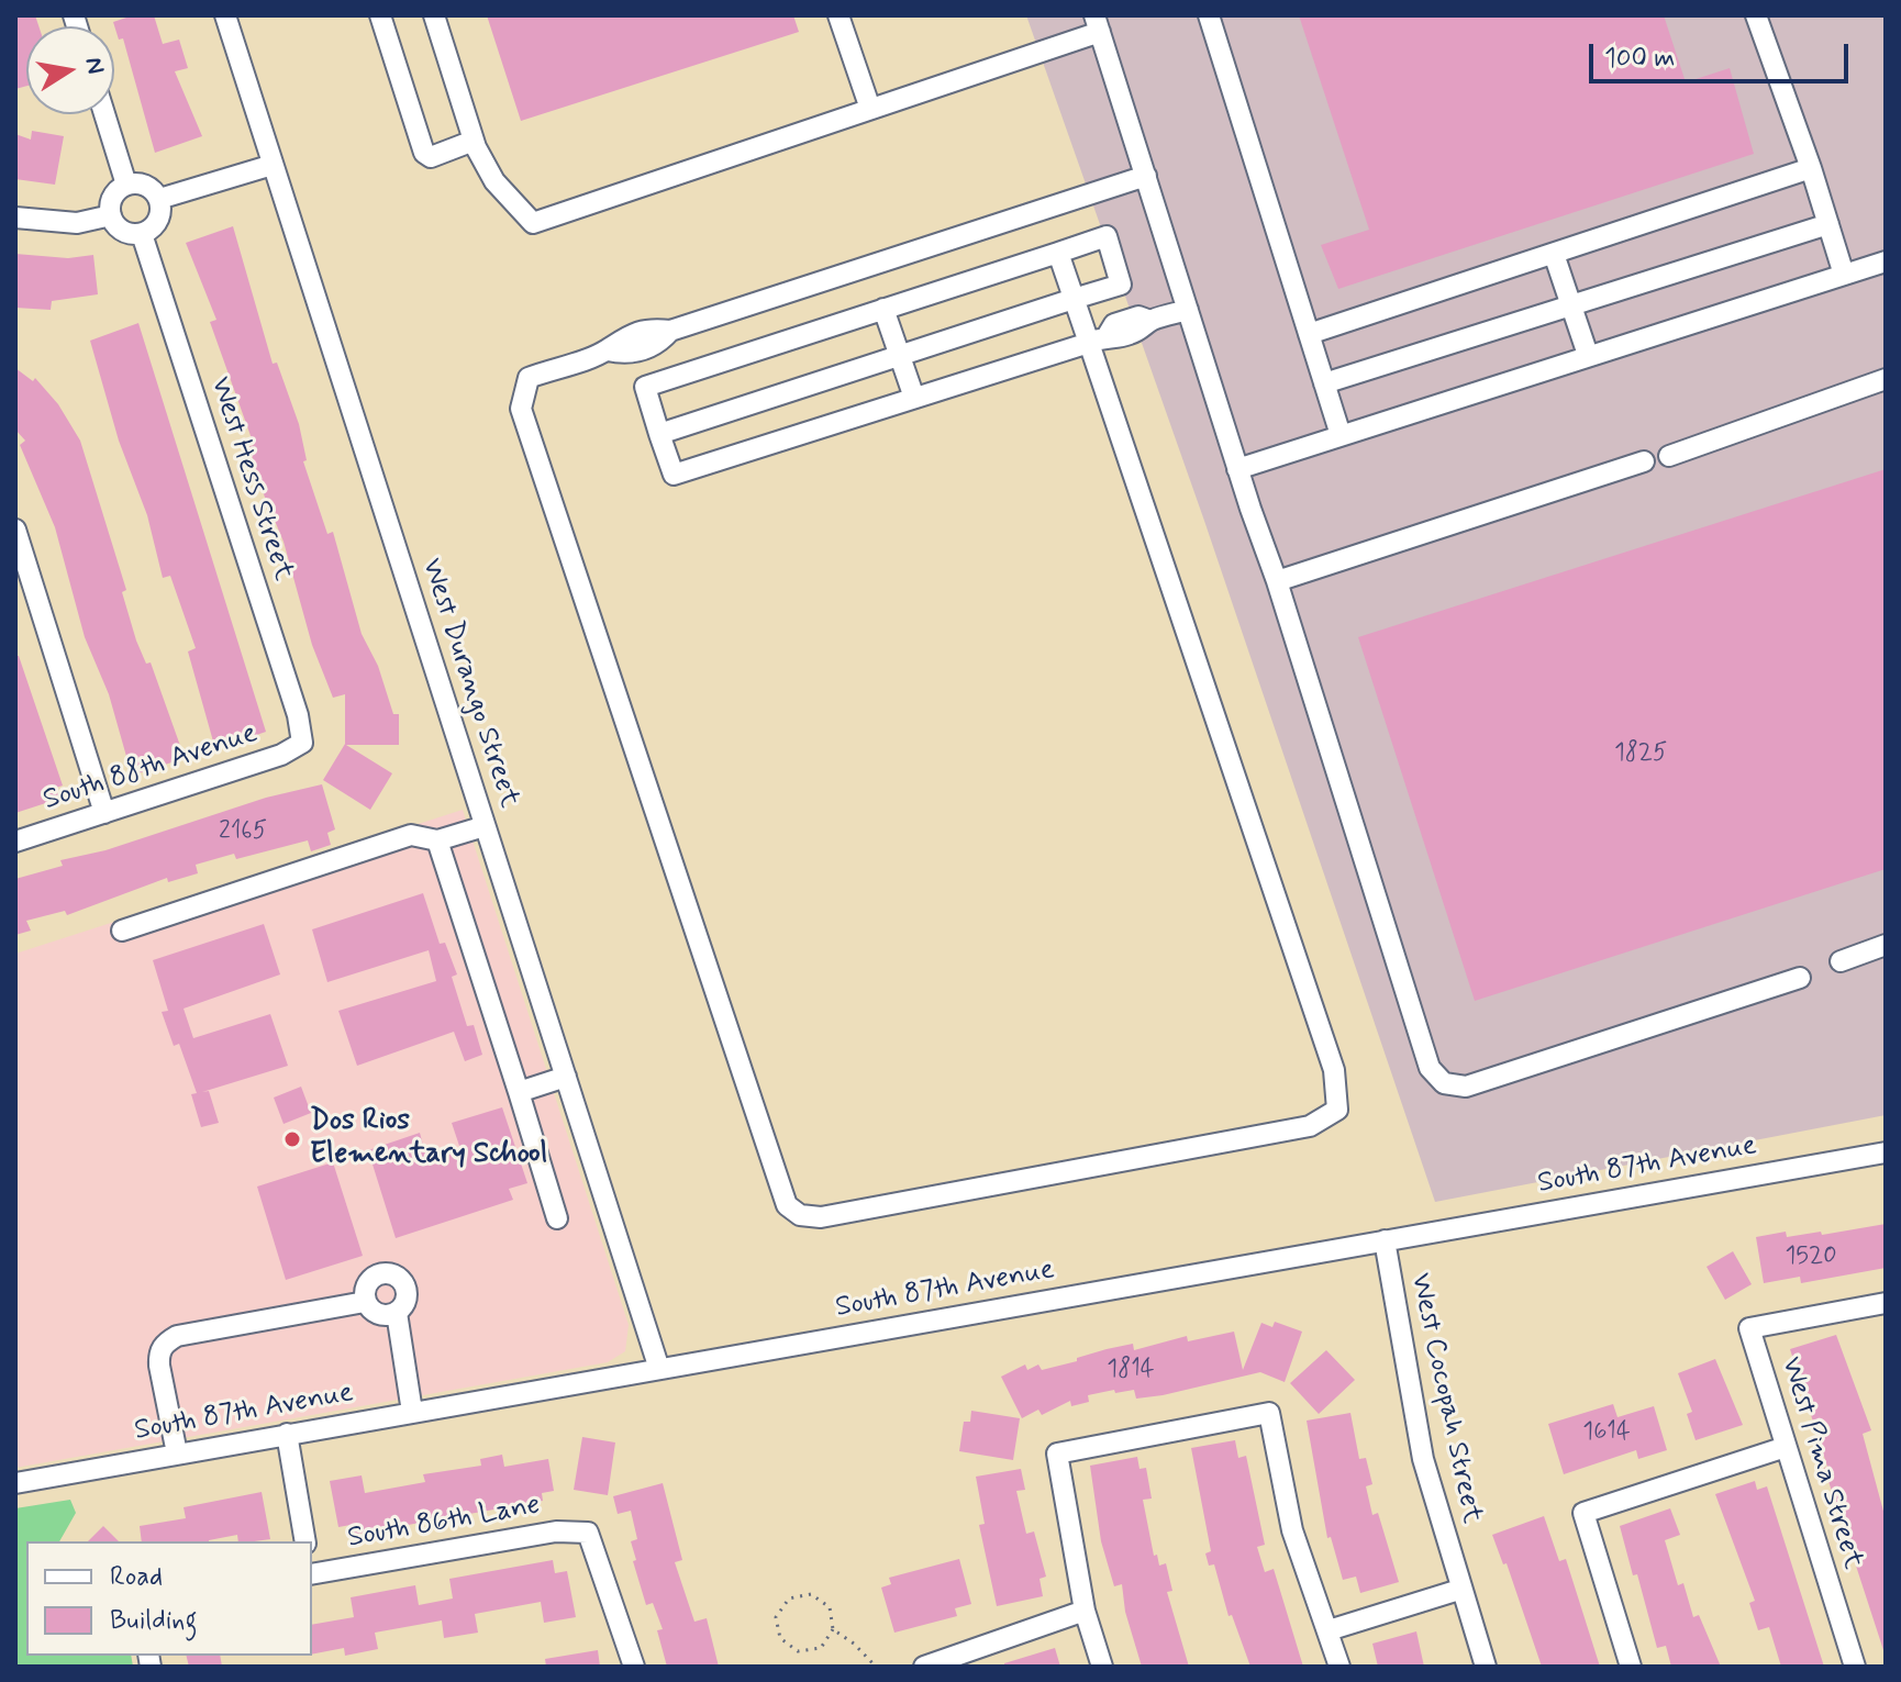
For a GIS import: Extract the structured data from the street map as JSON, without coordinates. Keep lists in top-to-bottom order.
{
  "streets": {
    "street": [
      "West Hess Street",
      "West Durango Street",
      "South 88th Avenue",
      "South 87th Avenue",
      "West Cocopah Street",
      "West Pima Street",
      "South 86th Lane"
    ]
  },
  "crossings": [
    ["West Hess Street", "South 88th Avenue"],
    ["West Durango Street", "South 87th Avenue"],
    ["South 87th Avenue", "West Cocopah Street"]
  ],
  "places": ["Dos Rios Elementary School"],
  "house_numbers": [
    "1825",
    "2165",
    "1520",
    "1814",
    "1614"
  ],
  "legend": ["Road", "Building"],
  "scale_bar": "100 m",
  "north": "right"
}
